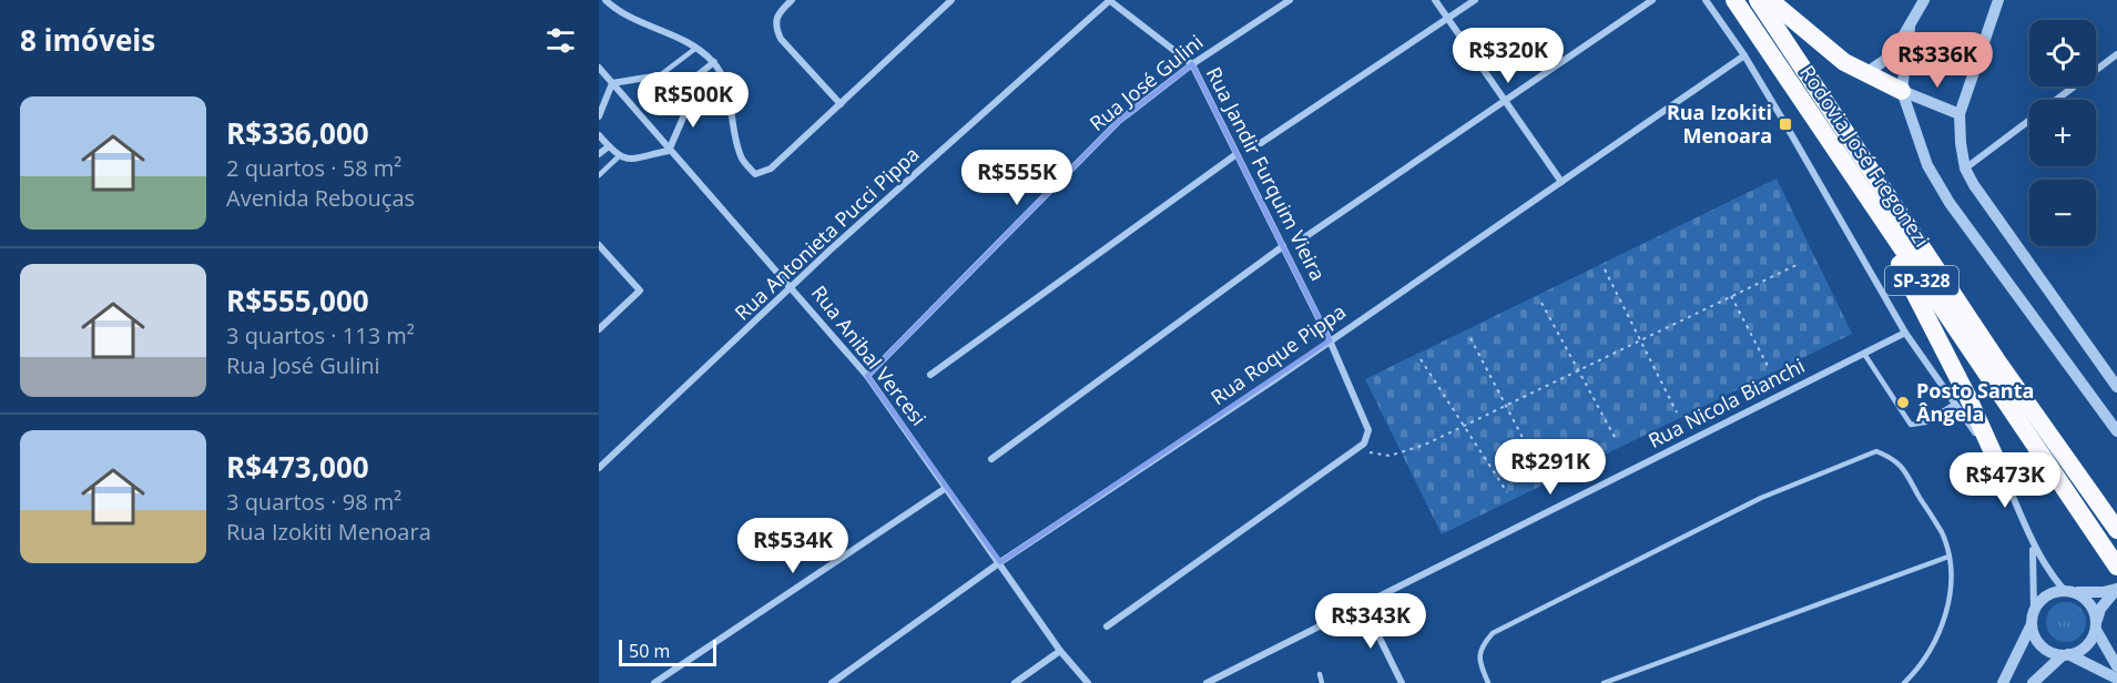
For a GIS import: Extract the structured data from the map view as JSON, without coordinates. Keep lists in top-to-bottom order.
{
  "streets": {
    "highway": ["Rodovia José Fregonezi", "SP-328"],
    "street": [
      "Rua José Gulini",
      "Rua Jandir Furquim Vieira",
      "Rua Antonieta Pucci Pippa",
      "Rua Roque Pippa",
      "Rua Anibal Vercesi",
      "Rua Nicola Bianchi"
    ]
  },
  "crossings": [
    ["Rua José Gulini", "Rua Jandir Furquim Vieira"],
    ["Rua José Gulini", "Rua Anibal Vercesi"],
    ["Rua Jandir Furquim Vieira", "Rua Antonieta Pucci Pippa"],
    ["Rua Jandir Furquim Vieira", "Rua Roque Pippa"],
    ["Rua Antonieta Pucci Pippa", "Rua Anibal Vercesi"],
    ["Rua Roque Pippa", "Rua Anibal Vercesi"]
  ],
  "places": {
    "transit": ["Rua Izokiti Menoara"],
    "other": ["Posto Santa Ângela"]
  },
  "scale_bar": "50 m",
  "page": {
    "heading": "8 imóveis",
    "map_buttons": ["+", "−"],
    "price": [
      "R$320K",
      "R$336K",
      "R$500K",
      "R$555K",
      "R$291K",
      "R$473K",
      "R$534K",
      "R$343K"
    ],
    "list": [
      {
        "name": "R$336,000",
        "note": "2 quartos · 58 m² · Avenida Rebouças"
      },
      {
        "name": "R$555,000",
        "note": "3 quartos · 113 m² · Rua José Gulini"
      },
      {
        "name": "R$473,000",
        "note": "3 quartos · 98 m² · Rua Izokiti Menoara"
      }
    ],
    "scale": "50 m"
  }
}
